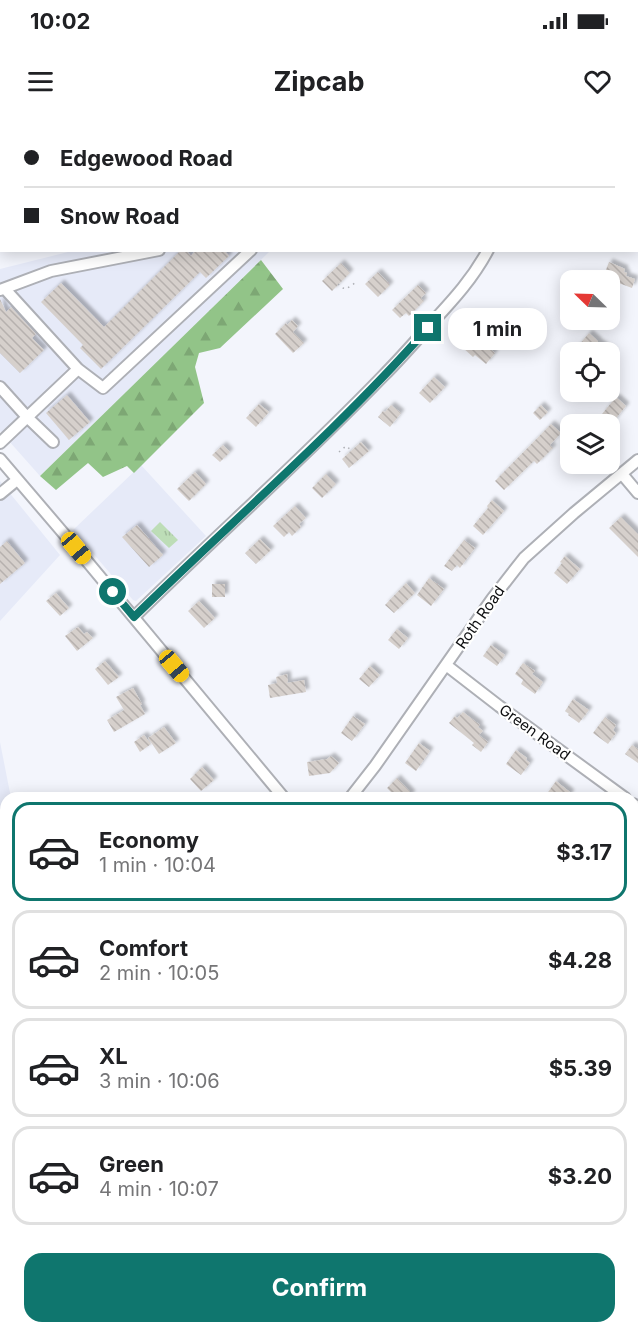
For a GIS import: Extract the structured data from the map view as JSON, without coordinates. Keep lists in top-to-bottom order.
{
  "streets": {
    "street": ["Roth Road", "Green Road"]
  },
  "crossings": [
    ["Roth Road", "Green Road"]
  ],
  "north": "top left",
  "page": {
    "status": "10:02",
    "header": "Zipcab",
    "banner": ["Edgewood Road", "Snow Road"],
    "bubble": "1 min",
    "list": [
      {
        "name": "Economy",
        "note": "1 min · 10:04",
        "value": "$3.17"
      },
      {
        "name": "Comfort",
        "note": "2 min · 10:05",
        "value": "$4.28"
      },
      {
        "name": "XL",
        "note": "3 min · 10:06",
        "value": "$5.39"
      },
      {
        "name": "Green",
        "note": "4 min · 10:07",
        "value": "$3.20"
      }
    ],
    "buttons": "Confirm"
  }
}
